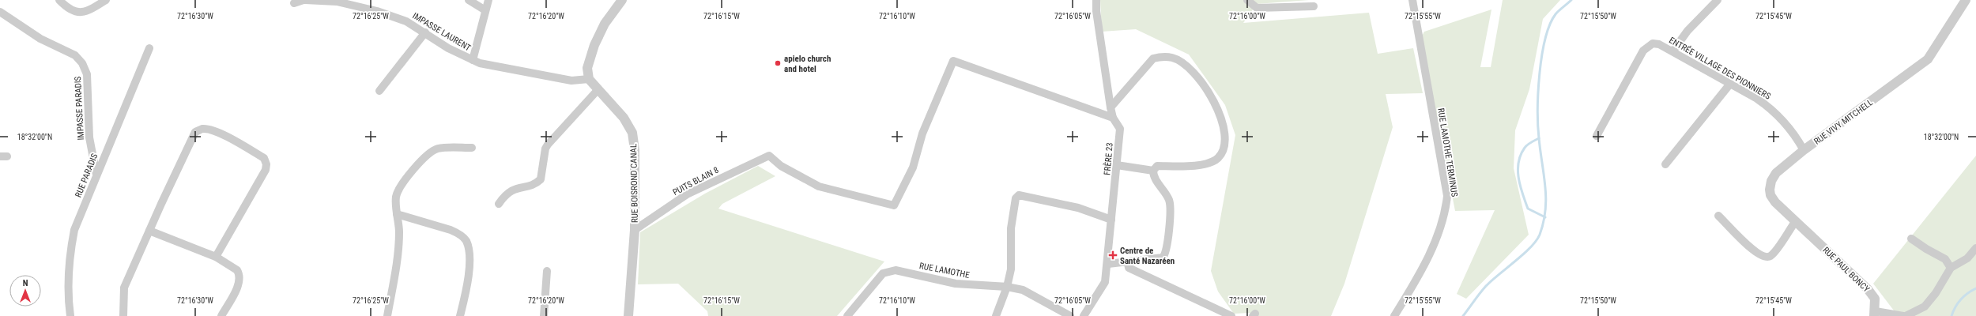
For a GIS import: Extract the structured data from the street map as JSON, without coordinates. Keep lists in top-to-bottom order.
{
  "streets": {
    "street": [
      "IMPASSE LAURENT",
      "ENTRÉE VILLAGE DES PIONNIERS",
      "IMPASSE PARADIS",
      "RUE VIVY MITCHELL",
      "RUE LAMOTHE TERMINUS",
      "FRÈRE 23",
      "RUE PARADIS",
      "PUITS BLAIN 8",
      "RUE BOISROND CANAL",
      "RUE PAUL BONCY",
      "RUE LAMOTHE"
    ]
  },
  "crossings": [
    ["IMPASSE LAURENT", "RUE BOISROND CANAL"],
    ["ENTRÉE VILLAGE DES PIONNIERS", "RUE VIVY MITCHELL"],
    ["IMPASSE PARADIS", "RUE PARADIS"],
    ["RUE VIVY MITCHELL", "RUE PAUL BONCY"],
    ["FRÈRE 23", "PUITS BLAIN 8"],
    ["PUITS BLAIN 8", "RUE BOISROND CANAL"]
  ],
  "places": {
    "other": ["apielo church and hotel"],
    "health": ["Centre de Santé Nazaréen"]
  },
  "north": "top",
  "coordinates": [
    "72°16'30\"W",
    "72°16'25\"W",
    "72°16'20\"W",
    "72°16'15\"W",
    "72°16'10\"W",
    "72°16'05\"W",
    "72°16'00\"W",
    "72°15'55\"W",
    "72°15'50\"W",
    "72°15'45\"W",
    "18°32'00\"N"
  ]
}
